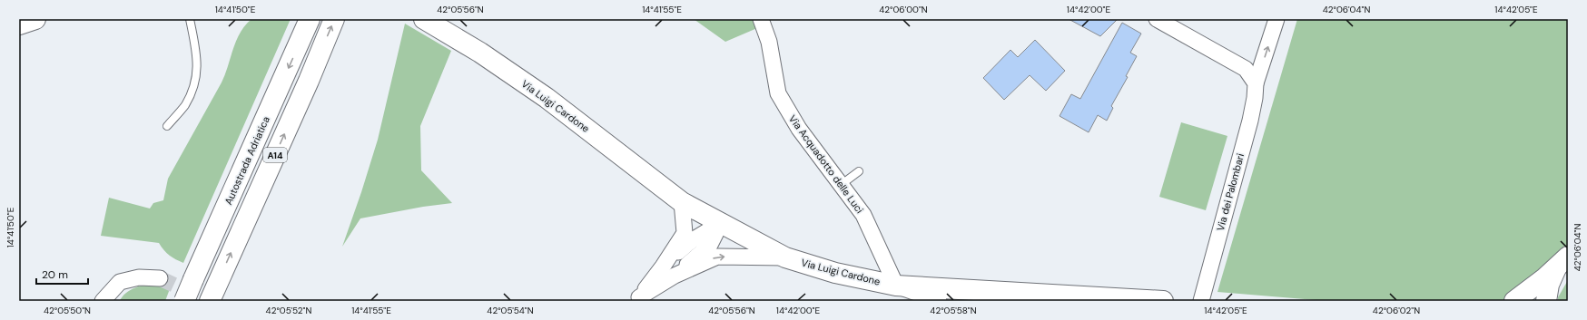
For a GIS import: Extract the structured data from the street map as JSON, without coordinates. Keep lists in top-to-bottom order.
{
  "streets": {
    "main road": ["Via Luigi Cardone", "A14", "Autostrada Adriatica"],
    "street": ["Via Acquadotto delle Luci", "Via dei Palombari"]
  },
  "crossings": [
    ["Via Luigi Cardone", "Via Acquadotto delle Luci"]
  ],
  "scale_bar": "20 m",
  "coordinates": [
    "14°41'50\"E",
    "42°05'56\"N",
    "14°41'55\"E",
    "42°06'00\"N",
    "14°42'00\"E",
    "42°06'04\"N",
    "14°42'05\"E",
    "42°05'50\"N",
    "42°05'52\"N",
    "42°05'54\"N",
    "42°05'58\"N",
    "42°06'02\"N"
  ]
}
